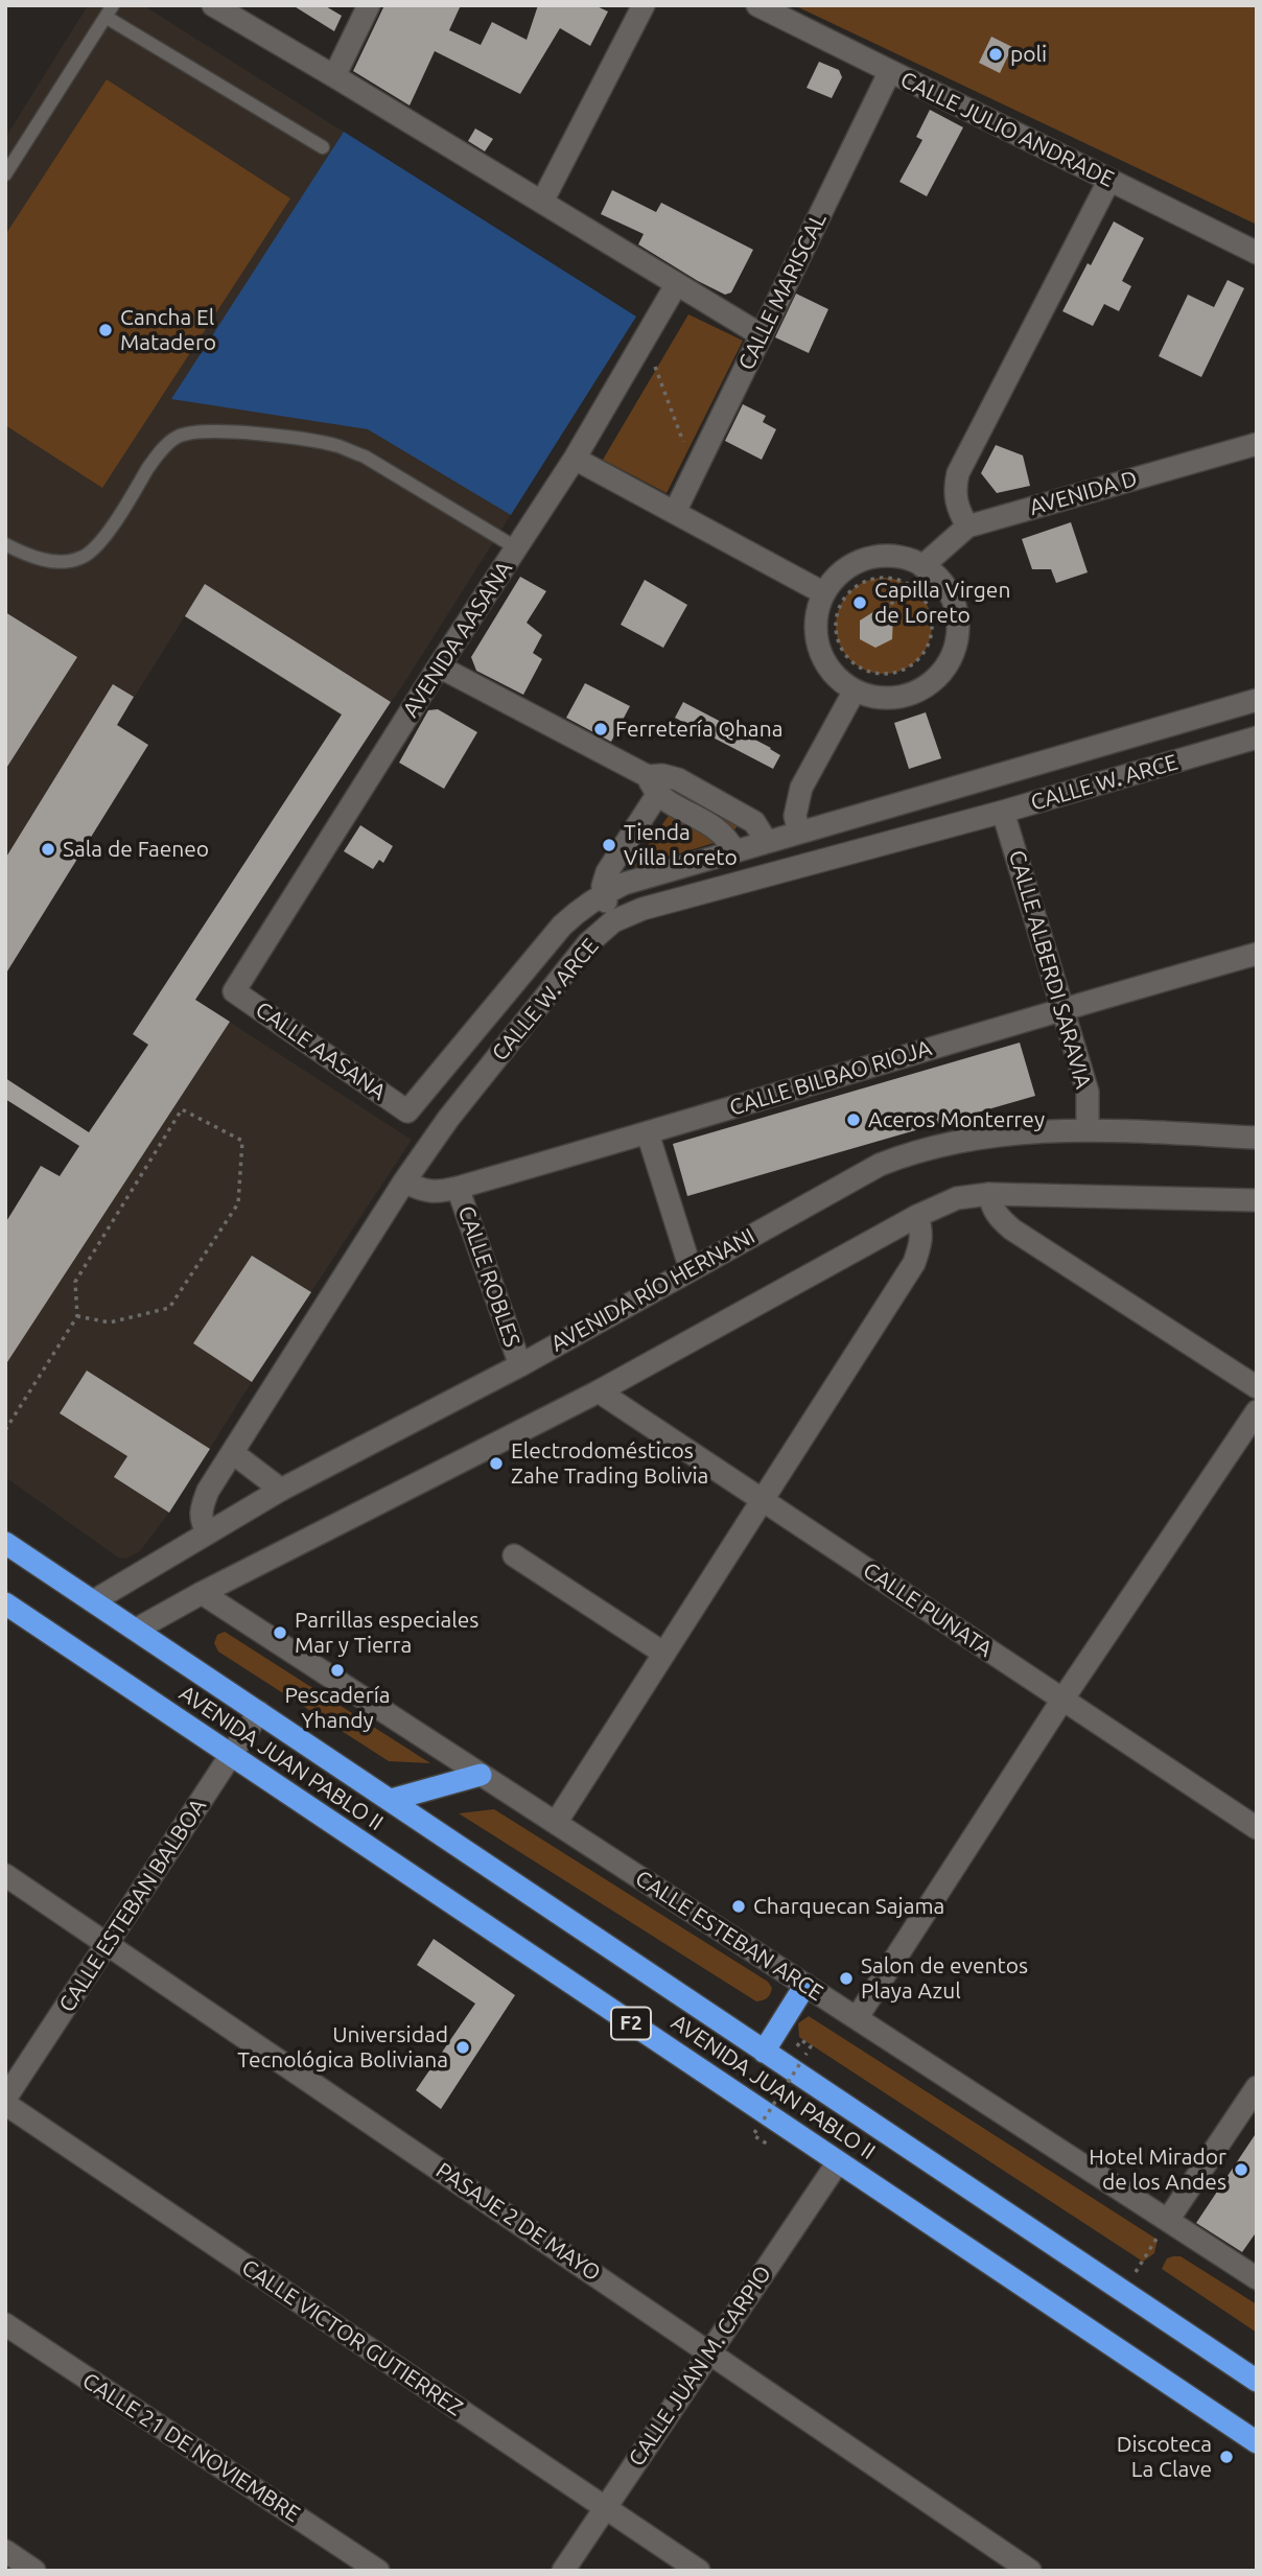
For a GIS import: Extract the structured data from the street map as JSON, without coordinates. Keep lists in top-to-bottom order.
{
  "streets": {
    "highway": ["AVENIDA JUAN PABLO II", "F2"],
    "street": [
      "CALLE JULIO ANDRADE",
      "CALLE MARISCAL",
      "AVENIDA D",
      "AVENIDA AASANA",
      "CALLE W. ARCE",
      "CALLE ALBERDI SARAVIA",
      "CALLE AASANA",
      "CALLE BILBAO RIOJA",
      "CALLE ROBLES",
      "AVENIDA RÍO HERNANI",
      "CALLE PUNATA",
      "CALLE ESTEBAN BALBOA",
      "CALLE ESTEBAN ARCE",
      "PASAJE 2 DE MAYO",
      "CALLE VICTOR GUTIERREZ",
      "CALLE JUAN M. CARPIO",
      "CALLE 21 DE NOVIEMBRE"
    ]
  },
  "crossings": [
    ["CALLE JULIO ANDRADE", "CALLE MARISCAL"],
    ["AVENIDA AASANA", "CALLE AASANA"],
    ["CALLE W. ARCE", "CALLE ALBERDI SARAVIA"],
    ["CALLE W. ARCE", "CALLE AASANA"],
    ["CALLE W. ARCE", "CALLE BILBAO RIOJA"],
    ["CALLE W. ARCE", "AVENIDA RÍO HERNANI"],
    ["CALLE ALBERDI SARAVIA", "CALLE BILBAO RIOJA"],
    ["CALLE ALBERDI SARAVIA", "AVENIDA RÍO HERNANI"],
    ["CALLE BILBAO RIOJA", "CALLE ROBLES"],
    ["CALLE ROBLES", "AVENIDA RÍO HERNANI"],
    ["AVENIDA RÍO HERNANI", "AVENIDA JUAN PABLO II"],
    ["AVENIDA JUAN PABLO II", "CALLE ESTEBAN BALBOA"],
    ["AVENIDA JUAN PABLO II", "CALLE JUAN M. CARPIO"],
    ["CALLE ESTEBAN BALBOA", "PASAJE 2 DE MAYO"],
    ["CALLE ESTEBAN BALBOA", "CALLE VICTOR GUTIERREZ"],
    ["PASAJE 2 DE MAYO", "CALLE JUAN M. CARPIO"],
    ["CALLE VICTOR GUTIERREZ", "CALLE JUAN M. CARPIO"]
  ],
  "places": [
    "poli",
    "Cancha El Matadero",
    "Capilla Virgen de Loreto",
    "Ferretería Qhana",
    "Tienda Villa Loreto",
    "Sala de Faeneo",
    "Aceros Monterrey",
    "Electrodomésticos Zahe Trading Bolivia",
    "Parrillas especiales Mar y Tierra",
    "Pescadería Yhandy",
    "Charquecan Sajama",
    "Salon de eventos Playa Azul",
    "Universidad Tecnológica Boliviana",
    "Hotel Mirador de los Andes",
    "Discoteca La Clave"
  ]
}
